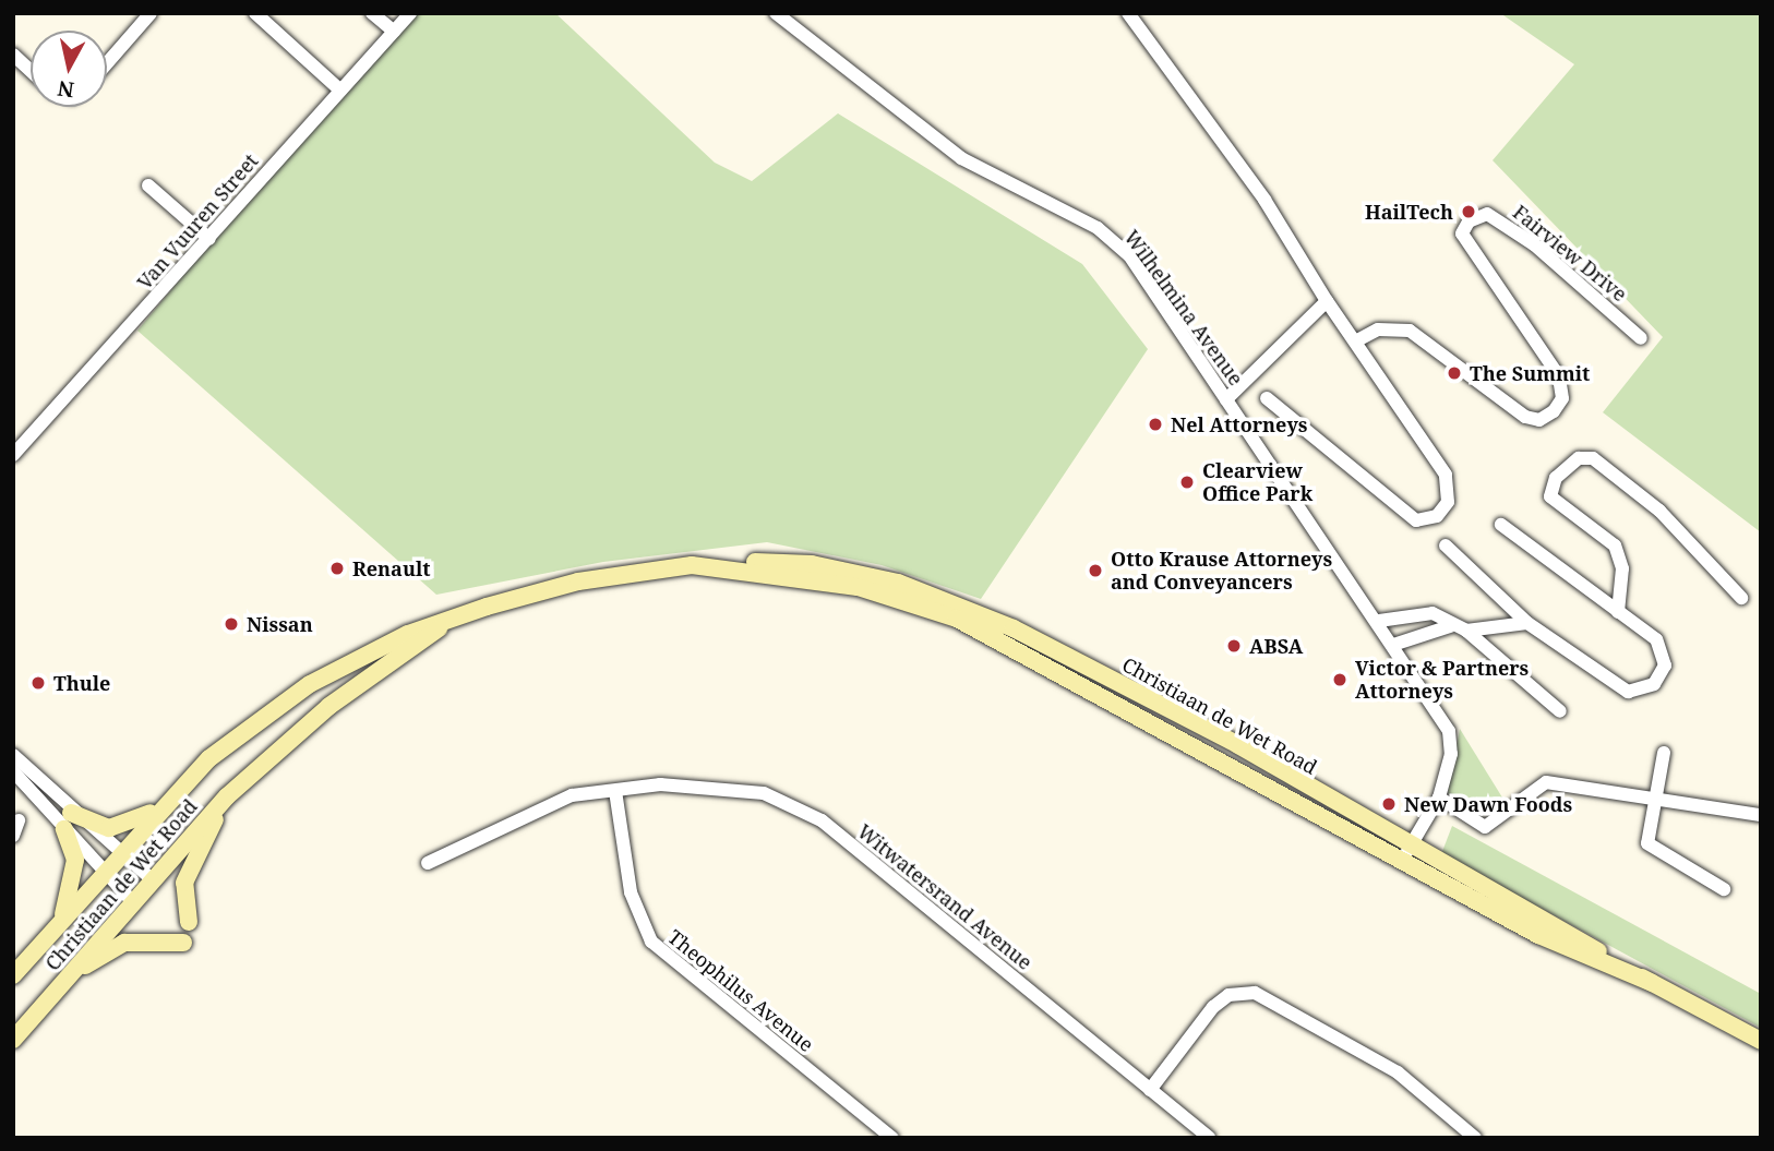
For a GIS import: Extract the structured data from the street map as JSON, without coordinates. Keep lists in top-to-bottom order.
{
  "streets": {
    "main road": ["Christiaan de Wet Road"],
    "street": [
      "Van Vuuren Street",
      "Fairview Drive",
      "Wilhelmina Avenue",
      "Witwatersrand Avenue",
      "Theophilus Avenue"
    ]
  },
  "crossings": [
    ["Wilhelmina Avenue", "Christiaan de Wet Road"],
    ["Witwatersrand Avenue", "Theophilus Avenue"]
  ],
  "places": [
    "HailTech",
    "The Summit",
    "Nel Attorneys",
    "Clearview Office Park",
    "Renault",
    "Otto Krause Attorneys and Conveyancers",
    "Nissan",
    "ABSA",
    "Victor & Partners Attorneys",
    "Thule",
    "New Dawn Foods"
  ],
  "north": "bottom"
}
